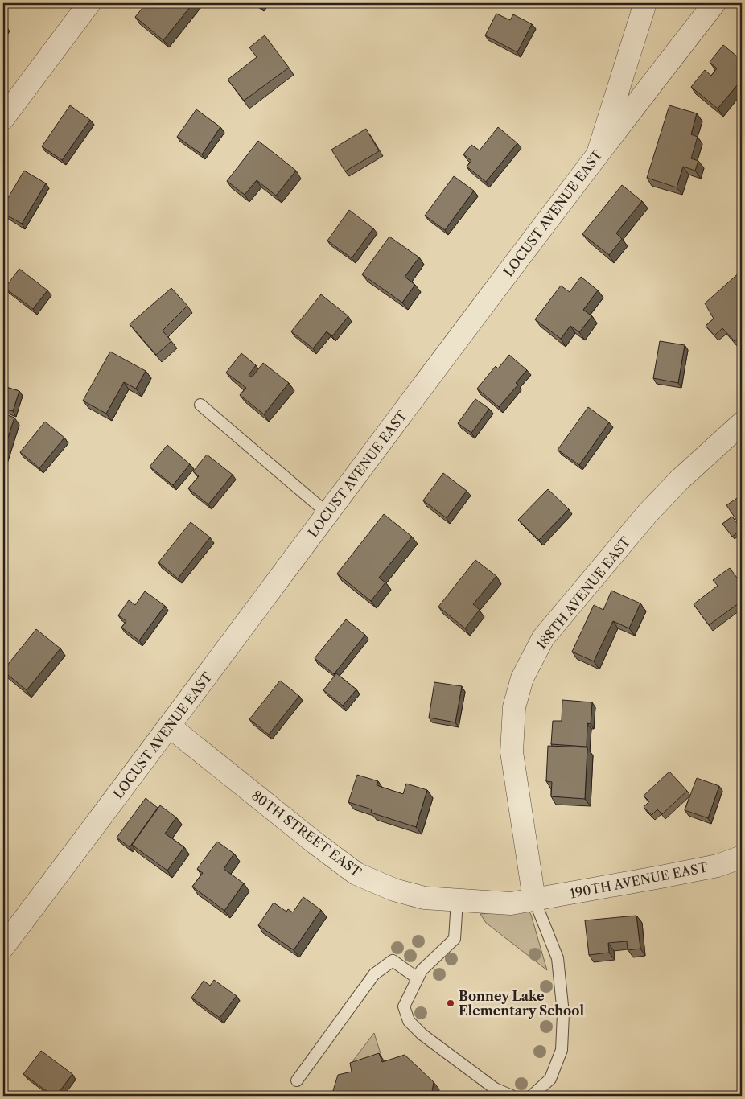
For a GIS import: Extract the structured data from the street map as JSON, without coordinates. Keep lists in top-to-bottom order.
{
  "streets": {
    "street": [
      "LOCUST AVENUE EAST",
      "188TH AVENUE EAST",
      "80TH STREET EAST",
      "190TH AVENUE EAST"
    ]
  },
  "crossings": [
    ["LOCUST AVENUE EAST", "80TH STREET EAST"],
    ["188TH AVENUE EAST", "80TH STREET EAST"],
    ["188TH AVENUE EAST", "190TH AVENUE EAST"],
    ["80TH STREET EAST", "190TH AVENUE EAST"]
  ],
  "places": ["Bonney Lake Elementary School"]
}
